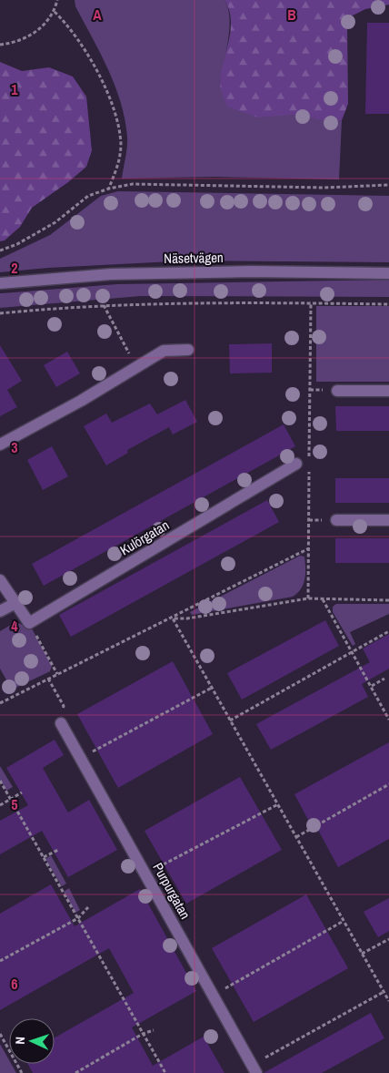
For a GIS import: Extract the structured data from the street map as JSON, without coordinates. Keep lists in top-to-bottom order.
{
  "streets": {
    "street": ["Näsetvägen", "Kulörgatan", "Purpurgatan"]
  },
  "north": "left",
  "grid": {
    "columns": ["A", "B"],
    "rows": [
      "1",
      "2",
      "3",
      "4",
      "5",
      "6"
    ]
  }
}
